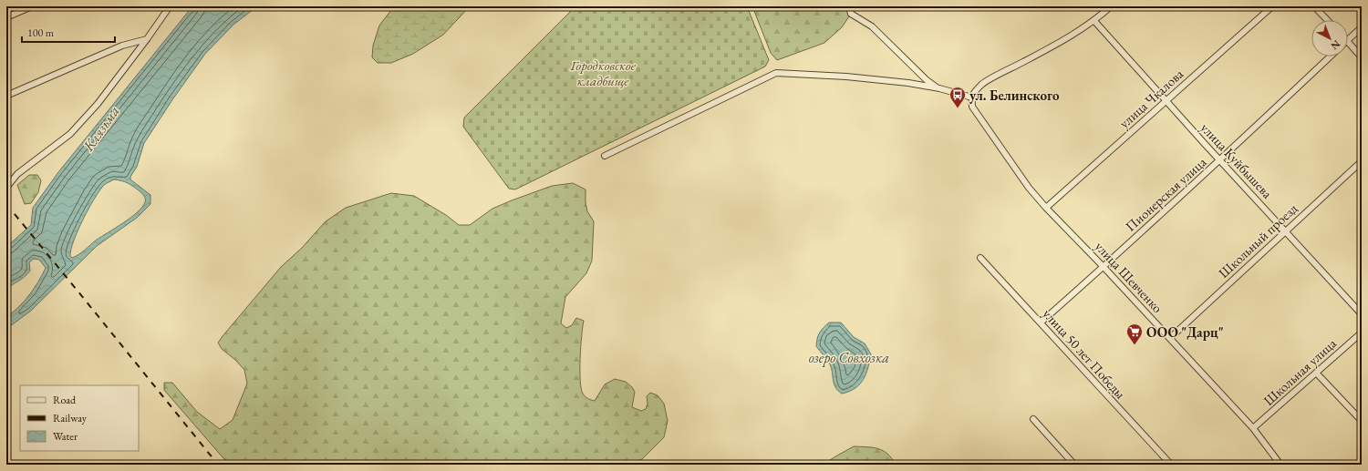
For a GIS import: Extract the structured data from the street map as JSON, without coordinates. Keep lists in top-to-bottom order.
{
  "streets": {
    "street": [
      "улица Чкалова",
      "улица Куйбышева",
      "Пионерская улица",
      "Школьный проезд",
      "улица Шевченко",
      "улица 50 лет Победы",
      "Школьная улица"
    ]
  },
  "crossings": [
    ["улица Чкалова", "улица Куйбышева"],
    ["улица Чкалова", "улица Шевченко"],
    ["улица Куйбышева", "Пионерская улица"],
    ["улица Куйбышева", "Школьный проезд"],
    ["Пионерская улица", "улица Шевченко"],
    ["Пионерская улица", "улица 50 лет Победы"],
    ["Школьный проезд", "улица Шевченко"],
    ["улица Шевченко", "Школьная улица"]
  ],
  "water": ["Клязьма", "озеро Совхозка"],
  "parks": ["Городковское кладбище"],
  "places": {
    "bus stop": ["ул. Белинского"],
    "supermarket": ["ООО \"Дарц\""]
  },
  "legend": ["Road", "Railway", "Water"],
  "scale_bar": "100 m",
  "north": "bottom right"
}
